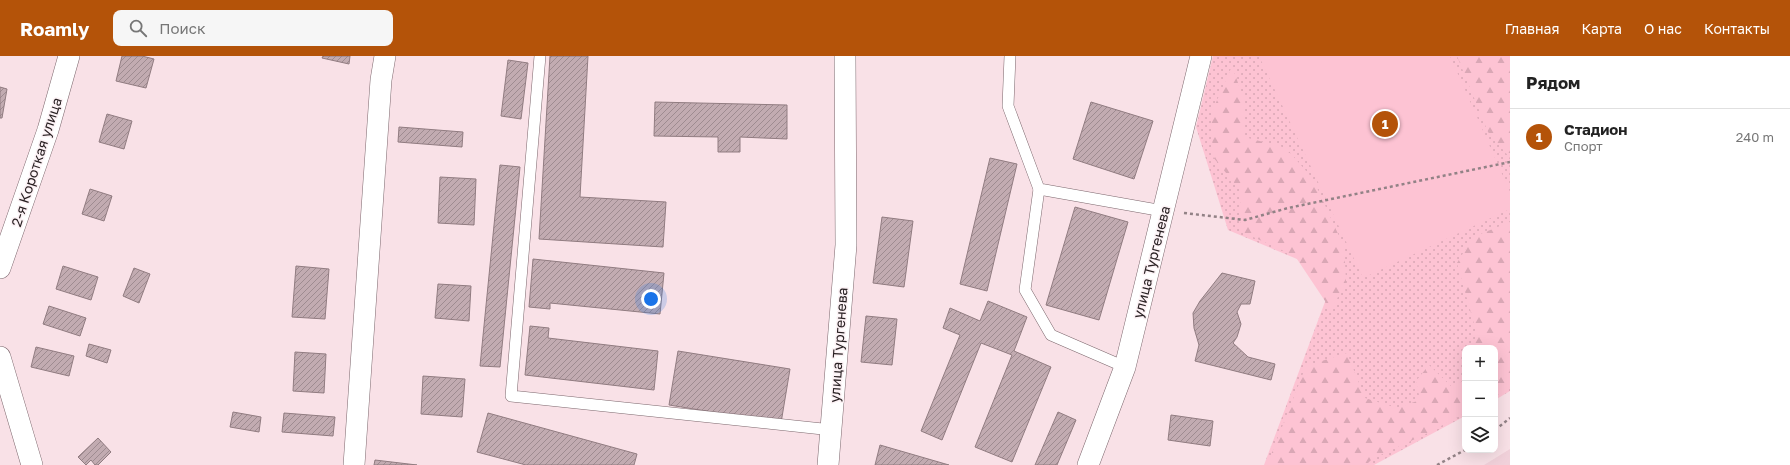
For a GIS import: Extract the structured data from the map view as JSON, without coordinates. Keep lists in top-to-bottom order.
{
  "streets": {
    "street": ["2-я Короткая улица", "улица Тургенева"]
  },
  "page": {
    "header": "Roamly",
    "search": "Поиск",
    "nav": [
      "Главная",
      "Карта",
      "О нас",
      "Контакты"
    ],
    "heading": "Рядом",
    "list": [
      {
        "mark": "1",
        "name": "Стадион",
        "note": "Спорт",
        "value": "240 m"
      }
    ],
    "pins": "1",
    "map_buttons": ["+", "−"]
  }
}
